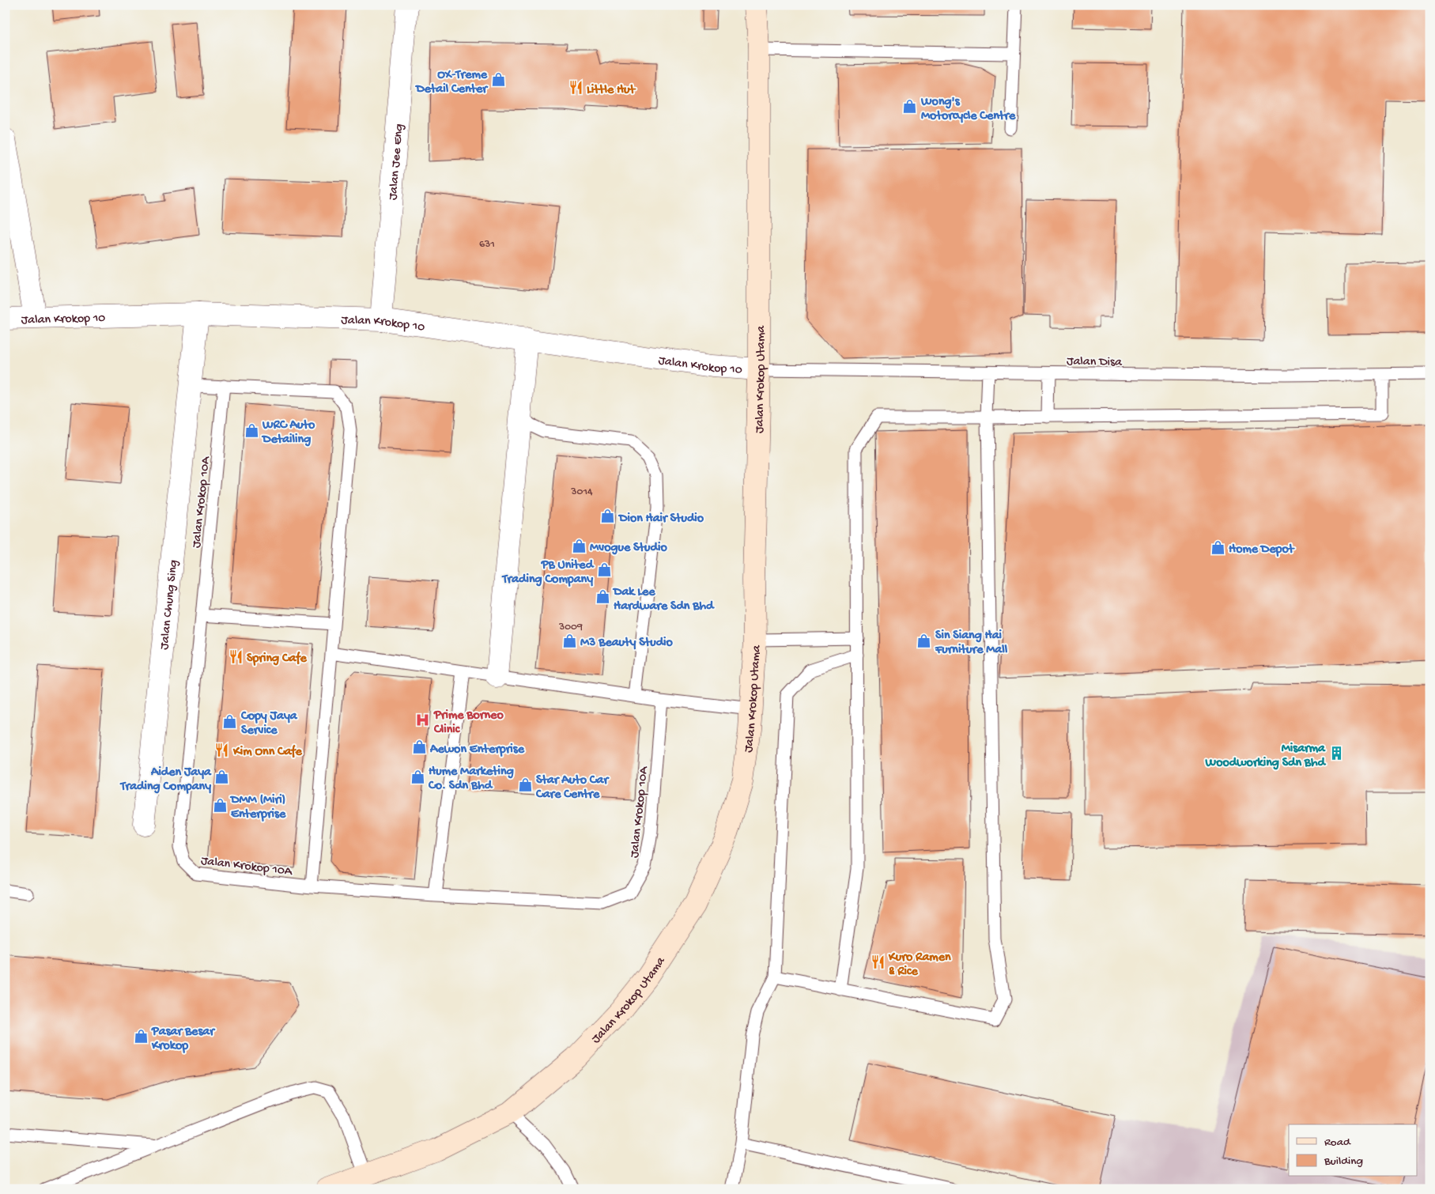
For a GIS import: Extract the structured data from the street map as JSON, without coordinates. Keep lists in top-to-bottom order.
{
  "streets": {
    "street": [
      "Jalan Jee Eng",
      "Jalan Krokop 10",
      "Jalan Krokop Utama",
      "Jalan Chung Sing"
    ],
    "lane": ["Jalan Disa", "Jalan Krokop 10A"]
  },
  "crossings": [
    ["Jalan Jee Eng", "Jalan Krokop 10"],
    ["Jalan Krokop 10", "Jalan Disa"],
    ["Jalan Krokop 10", "Jalan Krokop Utama"],
    ["Jalan Krokop 10", "Jalan Chung Sing"],
    ["Jalan Disa", "Jalan Krokop Utama"]
  ],
  "places": {
    "shop": [
      "OX-Treme Detail Center",
      "Wong's Motorcycle Centre",
      "WRC Auto Detailing",
      "Dion Hair Studio",
      "Mvogue Studio",
      "Home Depot",
      "PB United Trading Company",
      "Dak Lee Hardware Sdn Bhd",
      "M3 Beauty Studio",
      "Sin Siang Hai Furniture Mall",
      "Copy Jaya Service",
      "Aewon Enterprise",
      "Hume Marketing Co. Sdn Bhd",
      "Aiden Jaya Trading Company",
      "Star Auto Car Care Centre",
      "DMM (Miri) Enterprise",
      "Pasar Besar Krokop"
    ],
    "restaurant": [
      "Little Hut",
      "Spring Cafe",
      "Kim Onn Cafe",
      "Kuro Ramen & Rice"
    ],
    "hospital": ["Prime Borneo Clinic"],
    "building": ["Misarma Woodworking Sdn Bhd"]
  },
  "house_numbers": ["631", "3014", "3009"],
  "legend": ["Road", "Building"]
}
